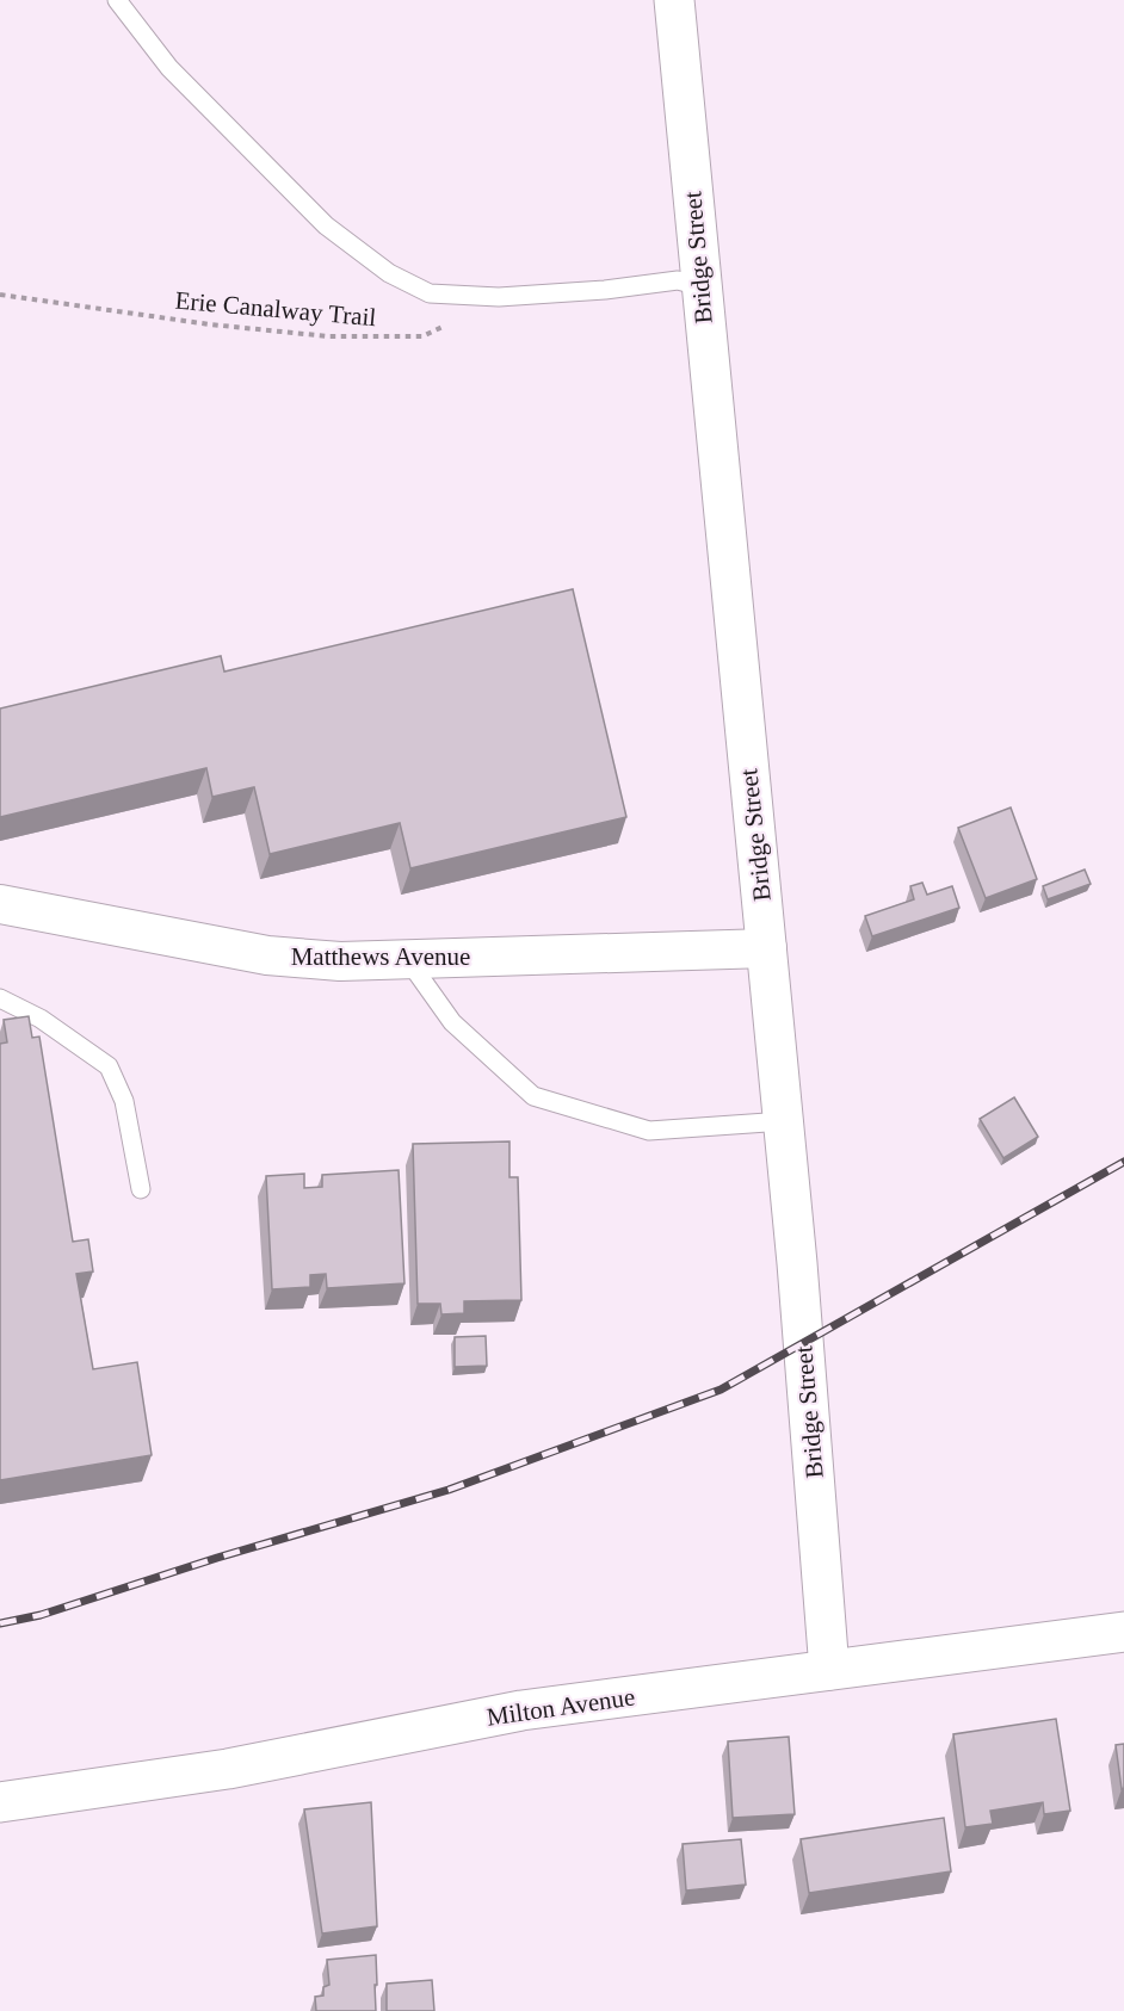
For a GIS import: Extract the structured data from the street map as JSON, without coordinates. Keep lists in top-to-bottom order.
{
  "streets": {
    "main road": ["Bridge Street", "Milton Avenue"],
    "street": ["Matthews Avenue"],
    "path": ["Erie Canalway Trail"]
  },
  "crossings": [
    ["Bridge Street", "Matthews Avenue"],
    ["Bridge Street", "Milton Avenue"]
  ]
}
